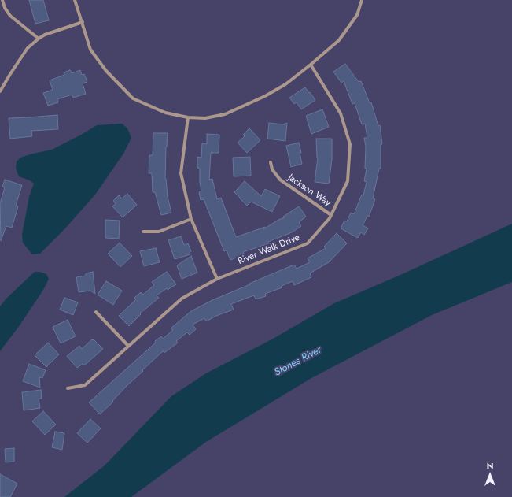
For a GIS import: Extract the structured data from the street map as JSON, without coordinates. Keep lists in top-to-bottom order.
{
  "streets": {
    "street": ["Jackson Way", "River Walk Drive"]
  },
  "crossings": [
    ["Jackson Way", "River Walk Drive"]
  ],
  "water": ["Stones River"],
  "north": "top"
}
